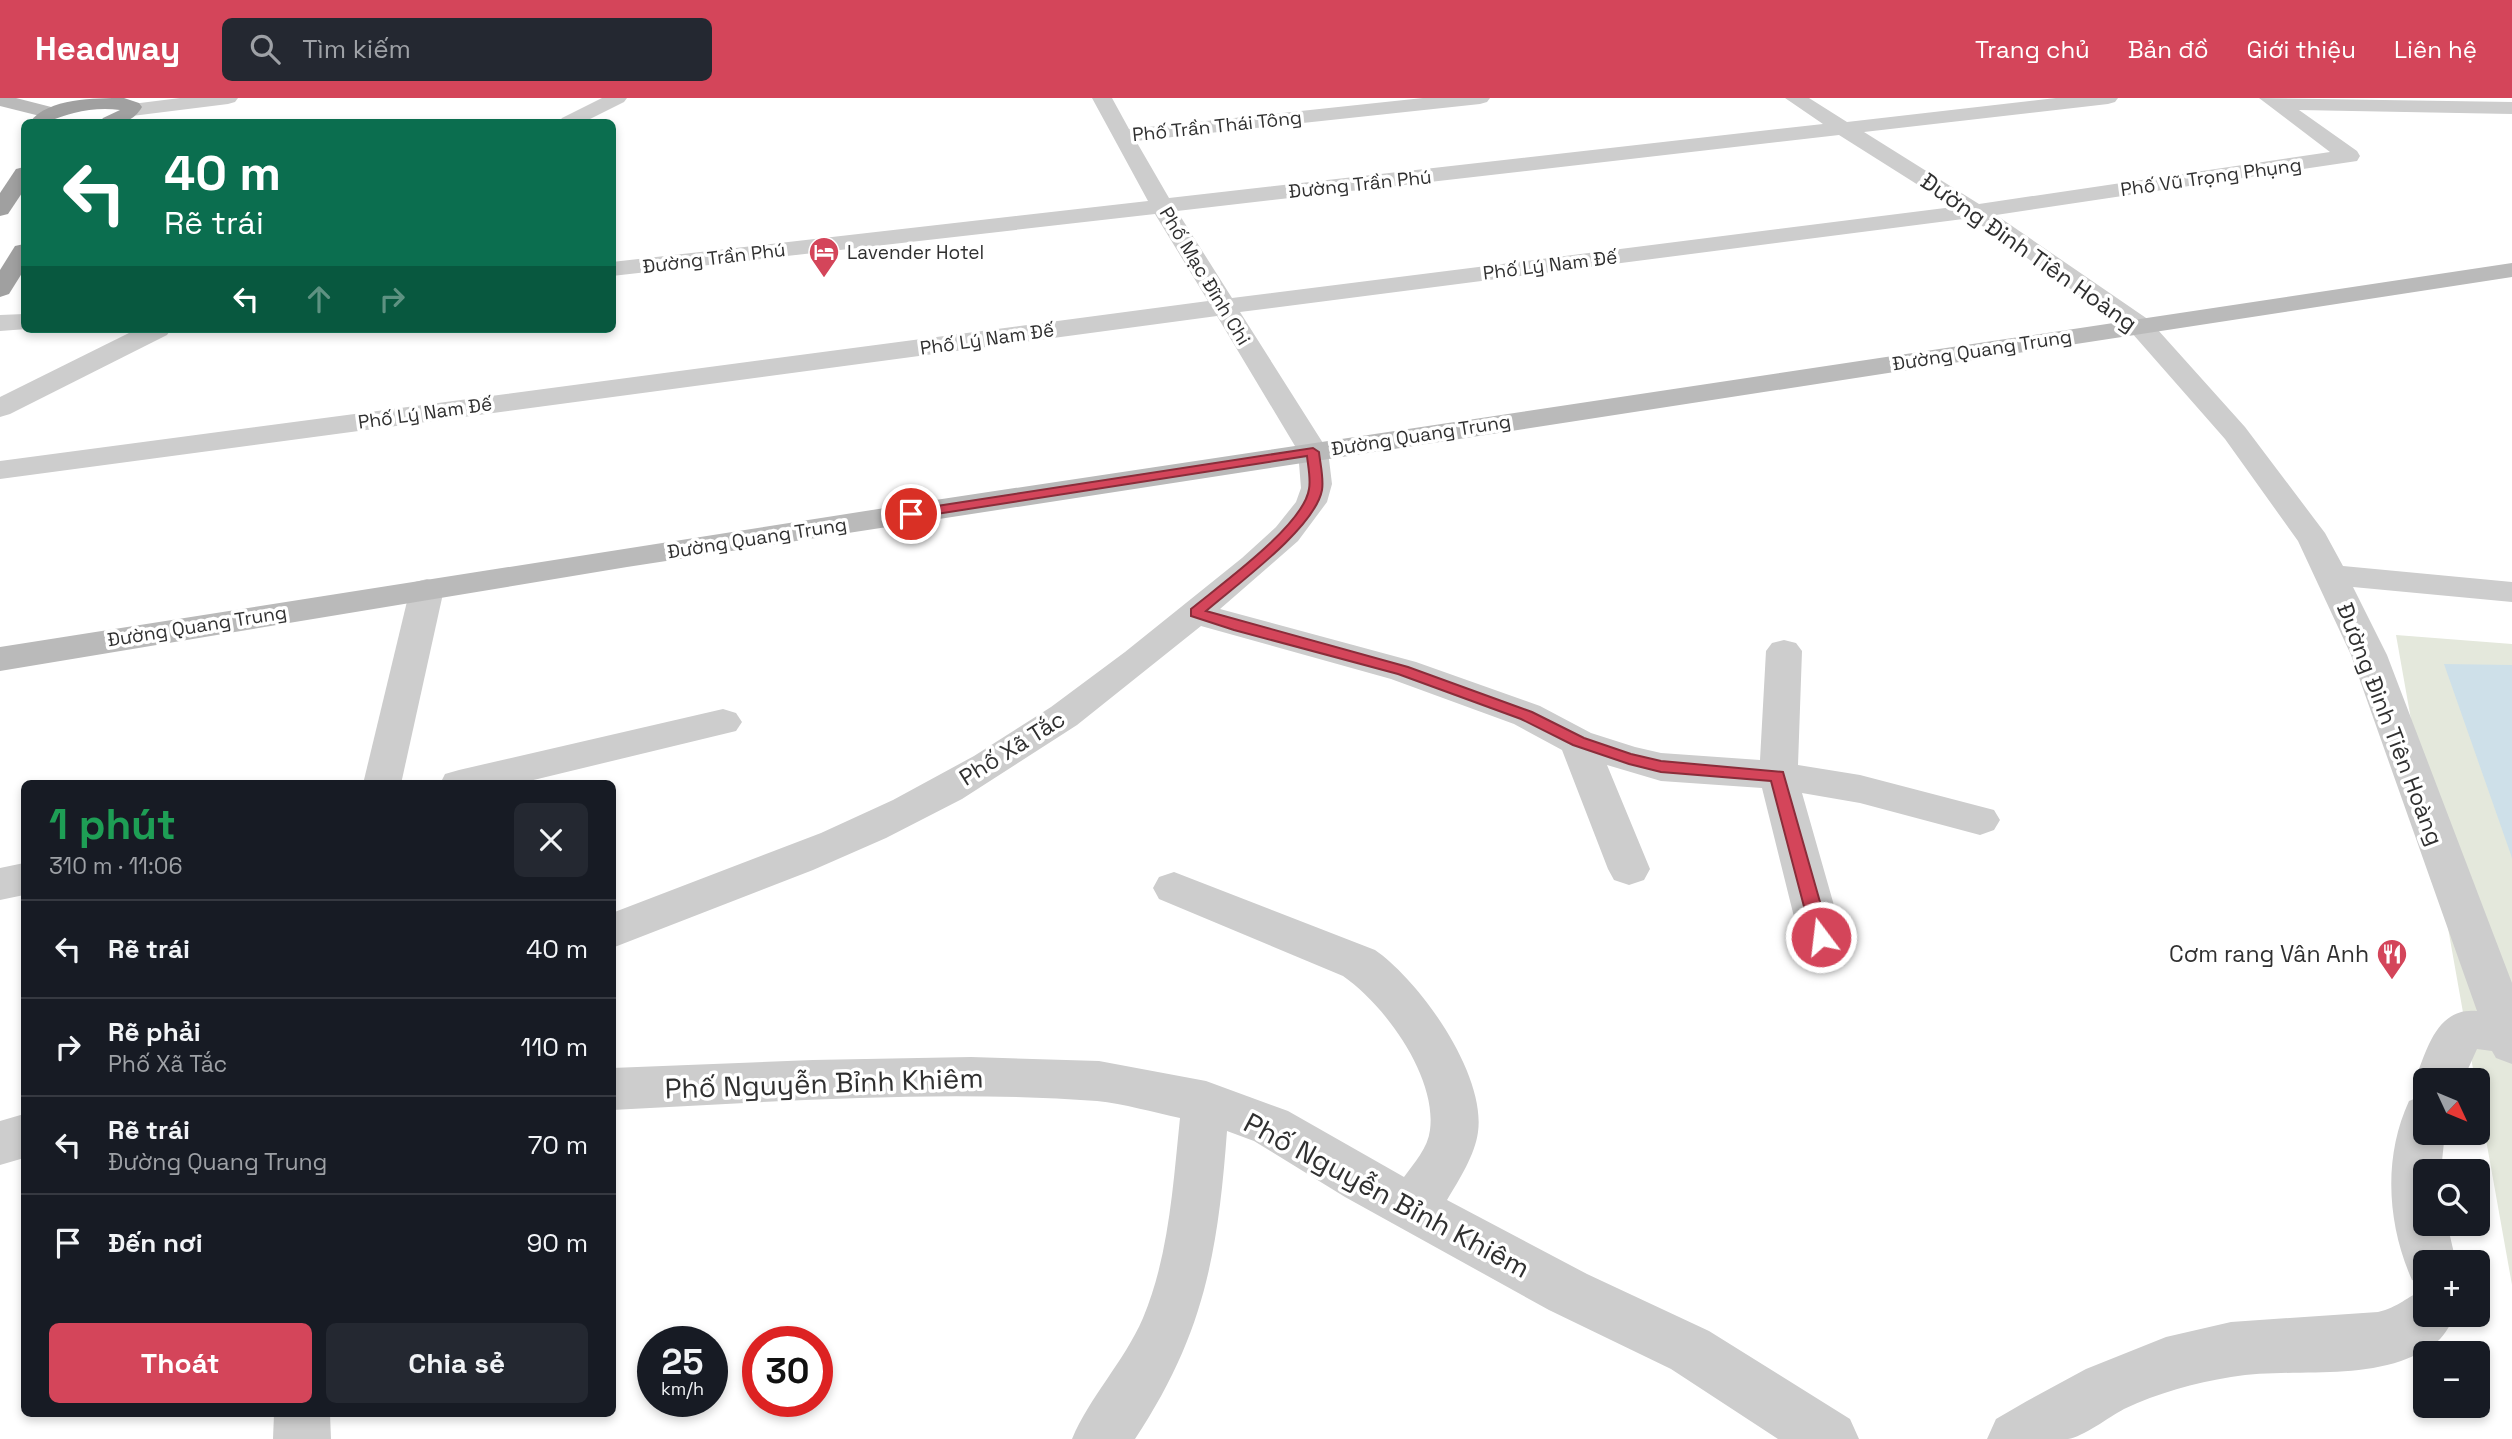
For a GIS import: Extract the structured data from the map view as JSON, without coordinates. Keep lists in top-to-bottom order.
{
  "streets": {
    "main road": ["Đường Quang Trung"],
    "street": [
      "Phố Trần Thái Tông",
      "Phố Vũ Trọng Phụng",
      "Đường Trần Phú",
      "Đường Đinh Tiên Hoàng",
      "Phố Lý Nam Đế",
      "Phố Mạc Đĩnh Chi",
      "Phố Xã Tắc",
      "Phố Nguyễn Bỉnh Khiêm"
    ]
  },
  "crossings": [
    ["Phố Trần Thái Tông", "Phố Mạc Đĩnh Chi"],
    ["Phố Vũ Trọng Phụng", "Đường Đinh Tiên Hoàng"],
    ["Phố Vũ Trọng Phụng", "Phố Lý Nam Đế"],
    ["Đường Trần Phú", "Đường Đinh Tiên Hoàng"],
    ["Đường Trần Phú", "Phố Mạc Đĩnh Chi"],
    ["Đường Đinh Tiên Hoàng", "Phố Lý Nam Đế"],
    ["Đường Đinh Tiên Hoàng", "Đường Quang Trung"],
    ["Phố Lý Nam Đế", "Phố Mạc Đĩnh Chi"],
    ["Phố Mạc Đĩnh Chi", "Đường Quang Trung"],
    ["Phố Mạc Đĩnh Chi", "Phố Xã Tắc"],
    ["Đường Quang Trung", "Phố Xã Tắc"]
  ],
  "places": {
    "hotel": ["Lavender Hotel"],
    "restaurant": ["Cơm rang Vân Anh"]
  },
  "north": "bottom right",
  "page": {
    "header": "Headway",
    "search": "Tìm kiếm",
    "nav": [
      "Trang chủ",
      "Bản đồ",
      "Giới thiệu",
      "Liên hệ"
    ],
    "turn": ["40 m", "Rẽ trái"],
    "heading": ["1 phút", "310 m · 11:06"],
    "list": [
      {
        "name": "Rẽ trái",
        "value": "40 m"
      },
      {
        "name": "Rẽ phải",
        "note": "Phố Xã Tắc",
        "value": "110 m"
      },
      {
        "name": "Rẽ trái",
        "note": "Đường Quang Trung",
        "value": "70 m"
      },
      {
        "name": "Đến nơi",
        "value": "90 m"
      }
    ],
    "map_buttons": ["+", "−"],
    "buttons": ["Thoát", "Chia sẻ"],
    "speed": "25 km/h",
    "limit": "30"
  }
}
